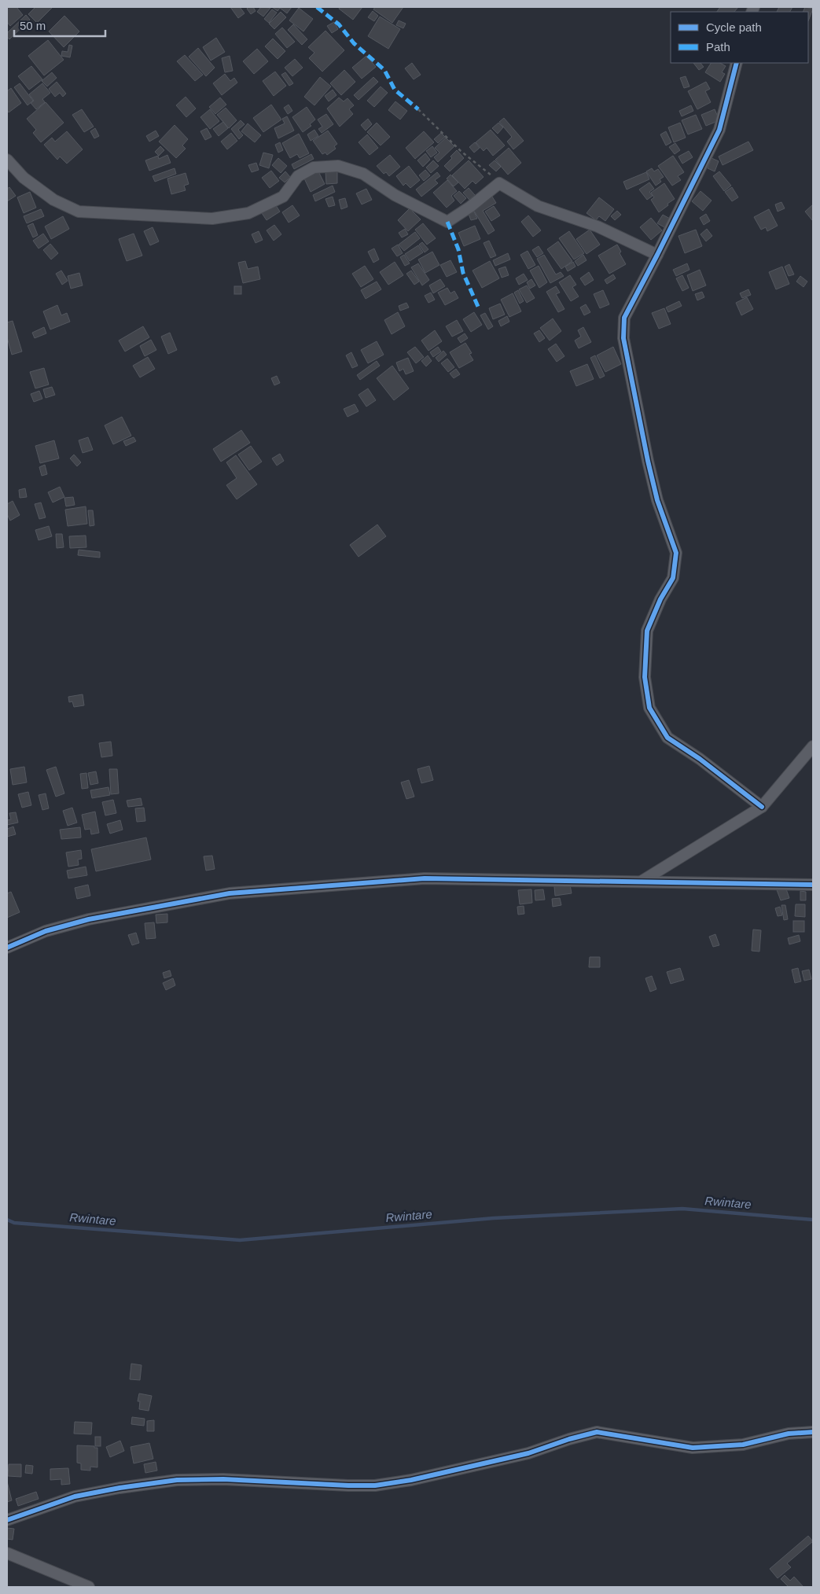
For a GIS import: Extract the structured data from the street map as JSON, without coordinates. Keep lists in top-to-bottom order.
{
  "water": ["Rwintare"],
  "legend": ["Cycle path", "Path"],
  "scale_bar": "50 m"
}
